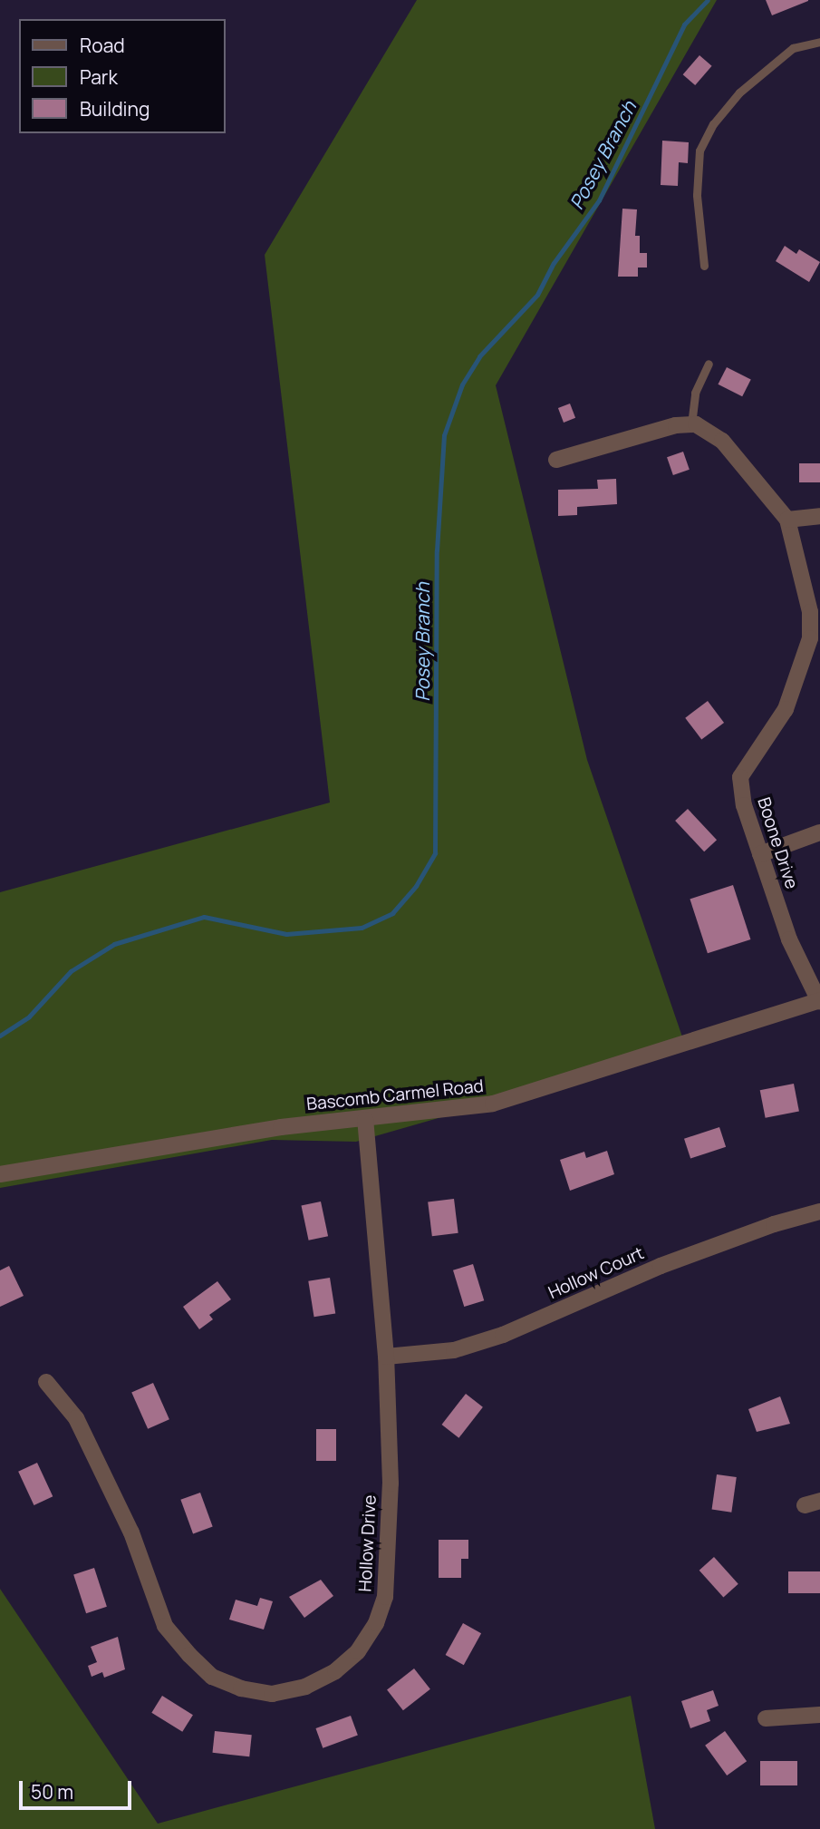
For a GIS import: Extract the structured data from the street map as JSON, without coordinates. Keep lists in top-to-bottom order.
{
  "streets": {
    "street": [
      "Boone Drive",
      "Bascomb Carmel Road",
      "Hollow Court",
      "Hollow Drive"
    ]
  },
  "crossings": [
    ["Boone Drive", "Bascomb Carmel Road"],
    ["Bascomb Carmel Road", "Hollow Drive"],
    ["Hollow Court", "Hollow Drive"]
  ],
  "water": ["Posey Branch"],
  "legend": ["Road", "Park", "Building"],
  "scale_bar": "50 m"
}
